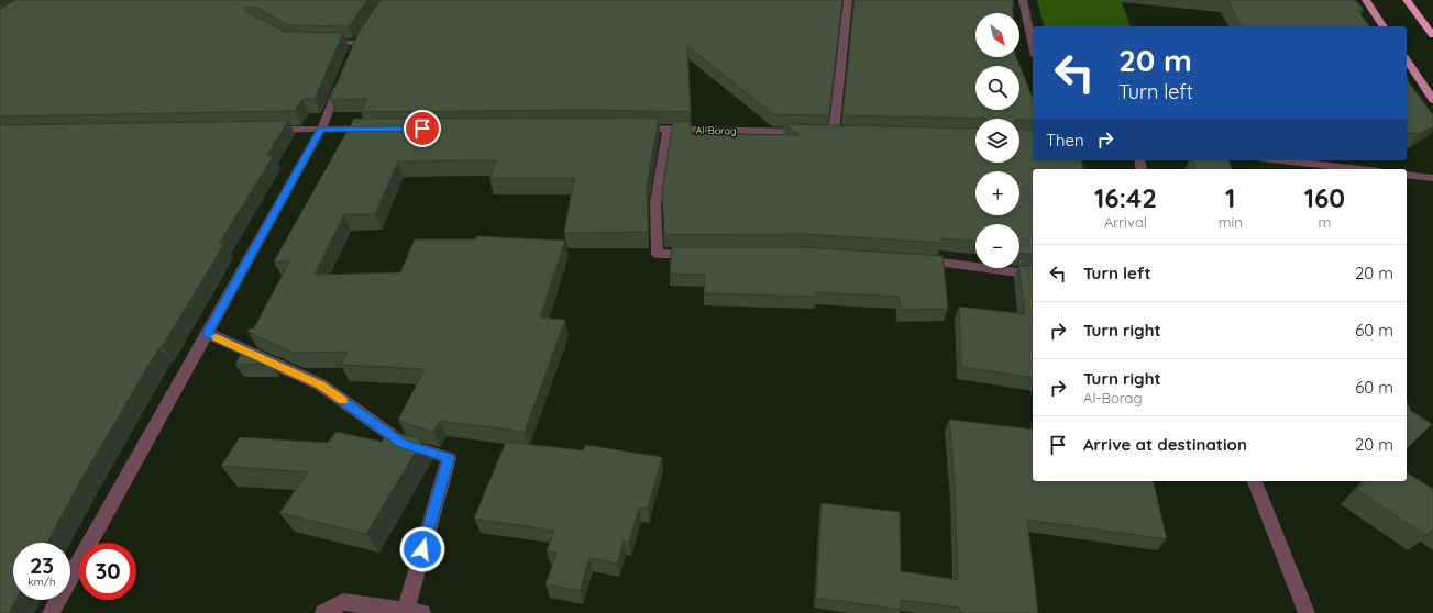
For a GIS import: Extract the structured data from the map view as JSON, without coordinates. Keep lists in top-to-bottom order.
{
  "streets": {
    "street": ["Al-Borag"]
  },
  "north": "bottom right",
  "page": {
    "map_buttons": ["+", "−"],
    "turn": ["20 m", "Turn left"],
    "then": "Then",
    "eta": [
      "16:42",
      "Arrival",
      "1",
      "min",
      "160",
      "m"
    ],
    "list": [
      {
        "name": "Turn left",
        "value": "20 m"
      },
      {
        "name": "Turn right",
        "value": "60 m"
      },
      {
        "name": "Turn right",
        "note": "Al-Borag",
        "value": "60 m"
      },
      {
        "name": "Arrive at destination",
        "value": "20 m"
      }
    ],
    "speed": "23 km/h",
    "limit": "30"
  }
}
